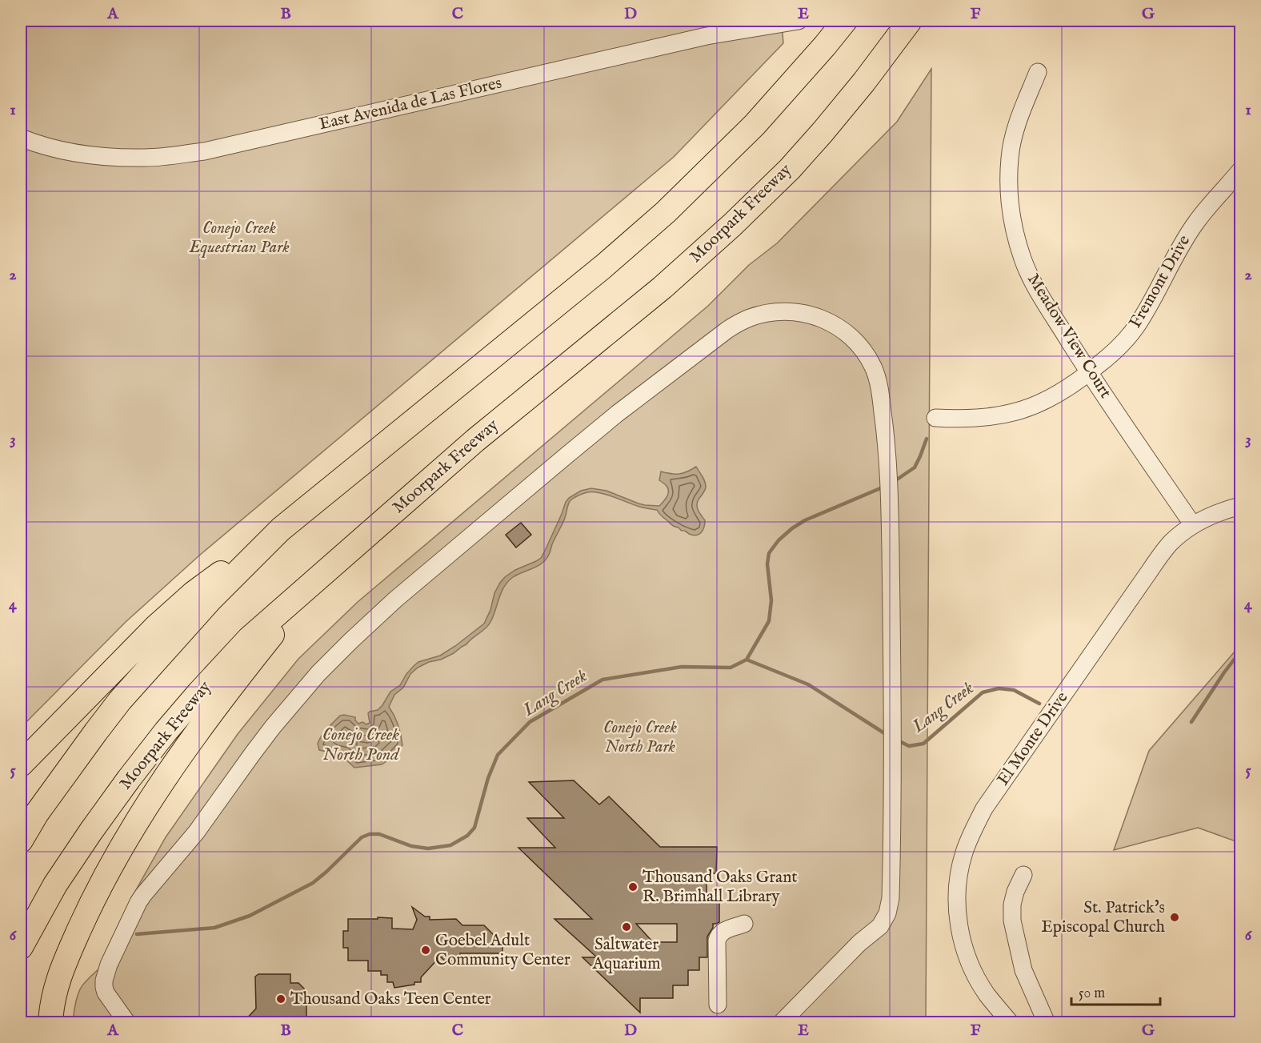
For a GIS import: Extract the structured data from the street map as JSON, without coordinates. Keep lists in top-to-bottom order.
{
  "streets": {
    "highway": ["Moorpark Freeway"],
    "street": [
      "East Avenida de Las Flores",
      "Fremont Drive",
      "Meadow View Court",
      "El Monte Drive"
    ]
  },
  "crossings": [
    ["Fremont Drive", "Meadow View Court"],
    ["Meadow View Court", "El Monte Drive"]
  ],
  "water": ["Lang Creek", "Conejo Creek North Pond"],
  "parks": ["Conejo Creek Equestrian Park", "Conejo Creek North Park"],
  "places": [
    "Thousand Oaks Grant R. Brimhall Library",
    "St. Patrick's Episcopal Church",
    "Saltwater Aquarium",
    "Goebel Adult Community Center",
    "Thousand Oaks Teen Center"
  ],
  "scale_bar": "50 m",
  "grid": {
    "columns": [
      "A",
      "B",
      "C",
      "D",
      "E",
      "F",
      "G"
    ],
    "rows": [
      "1",
      "2",
      "3",
      "4",
      "5",
      "6"
    ]
  }
}
